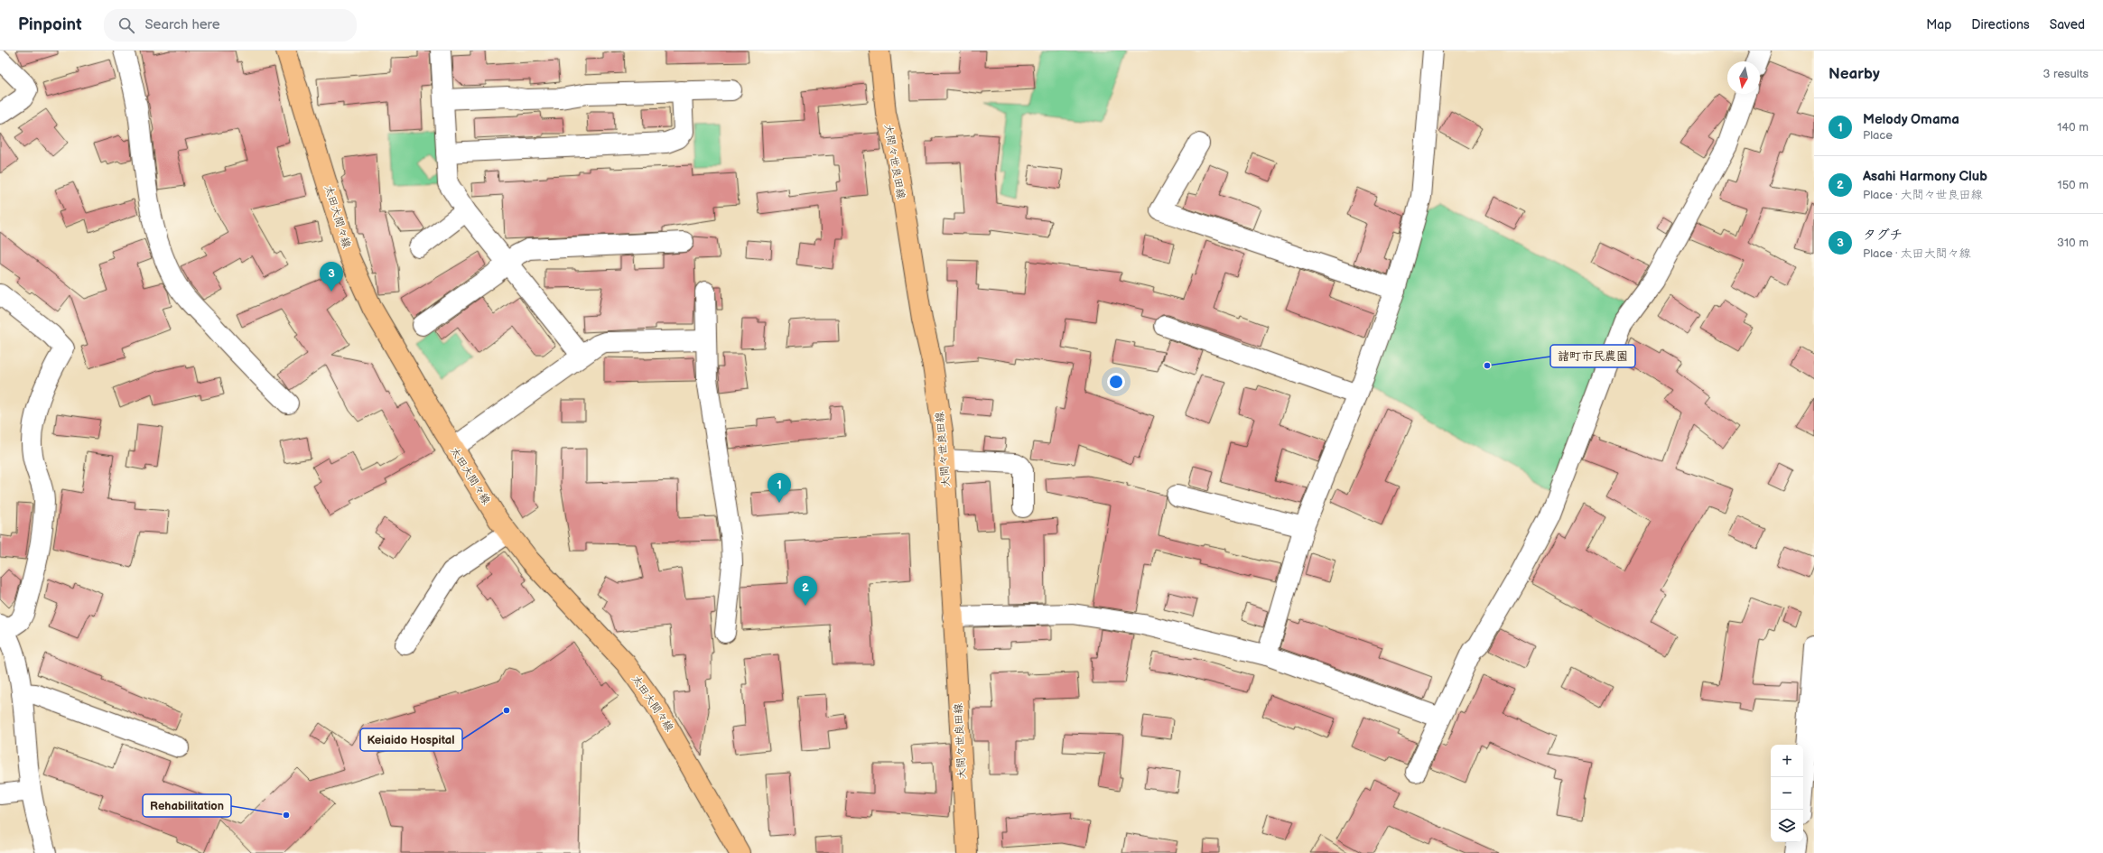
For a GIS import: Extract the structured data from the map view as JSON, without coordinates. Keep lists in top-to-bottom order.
{
  "streets": {
    "main road": ["大間々世良田線", "太田大間々線"]
  },
  "places": ["諸町市民農園", "Keiaido Hospital", "Rehabilitation"],
  "north": "bottom",
  "page": {
    "header": "Pinpoint",
    "search": "Search here",
    "nav": ["Map", "Directions", "Saved"],
    "heading": ["Nearby", "3 results"],
    "list": [
      {
        "mark": "1",
        "name": "Melody Omama",
        "note": "Place",
        "value": "140 m"
      },
      {
        "mark": "2",
        "name": "Asahi Harmony Club",
        "note": "Place · 大間々世良田線",
        "value": "150 m"
      },
      {
        "mark": "3",
        "name": "タグチ",
        "note": "Place · 太田大間々線",
        "value": "310 m"
      }
    ],
    "pins": ["3", "1", "2"],
    "map_buttons": ["+", "−"]
  }
}
